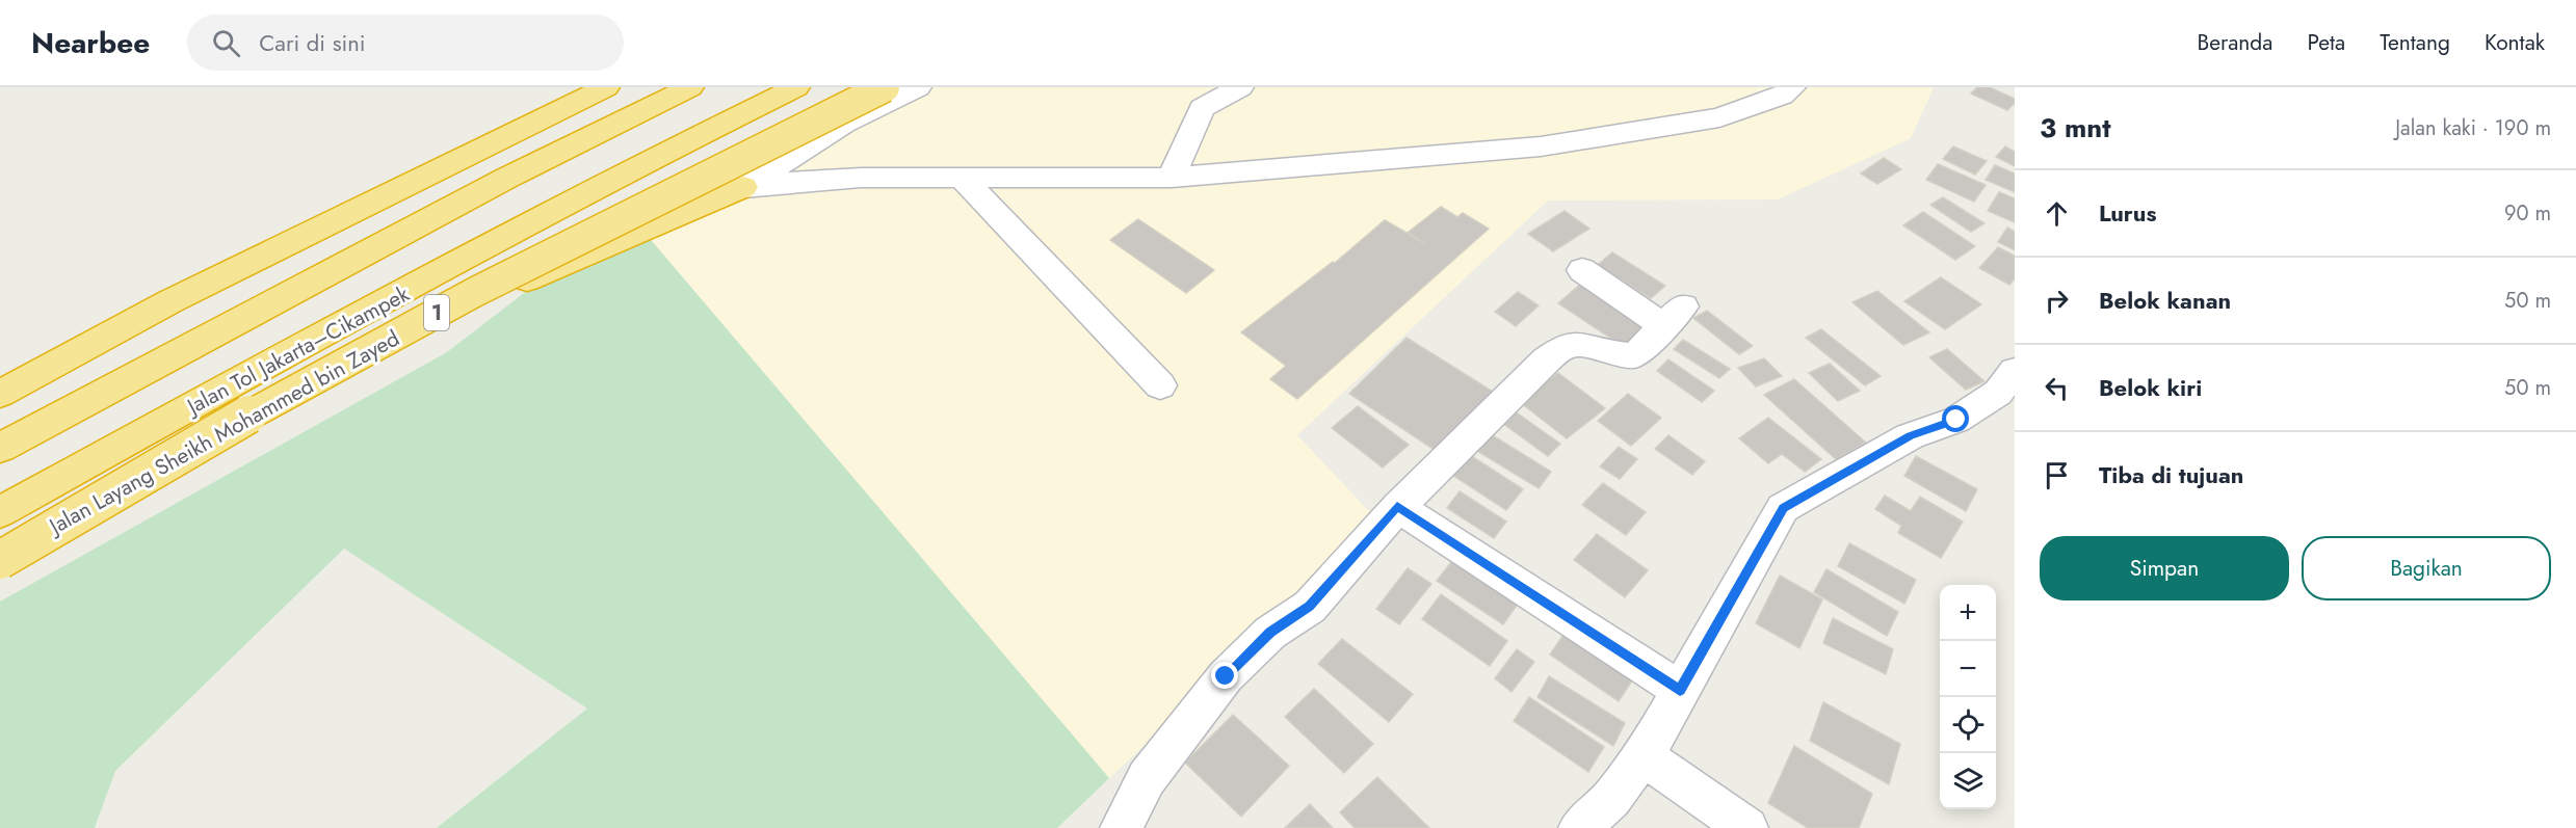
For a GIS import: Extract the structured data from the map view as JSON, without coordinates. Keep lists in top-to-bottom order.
{
  "streets": {
    "highway": ["1", "Jalan Tol Jakarta–Cikampek", "Jalan Layang Sheikh Mohammed bin Zayed"]
  },
  "page": {
    "header": "Nearbee",
    "search": "Cari di sini",
    "nav": [
      "Beranda",
      "Peta",
      "Tentang",
      "Kontak"
    ],
    "heading": ["3 mnt", "Jalan kaki · 190 m"],
    "list": [
      ["Lurus", "90 m"],
      ["Belok kanan", "50 m"],
      ["Belok kiri", "50 m"],
      "Tiba di tujuan"
    ],
    "buttons": ["Simpan", "Bagikan"],
    "map_buttons": ["+", "−"]
  }
}
